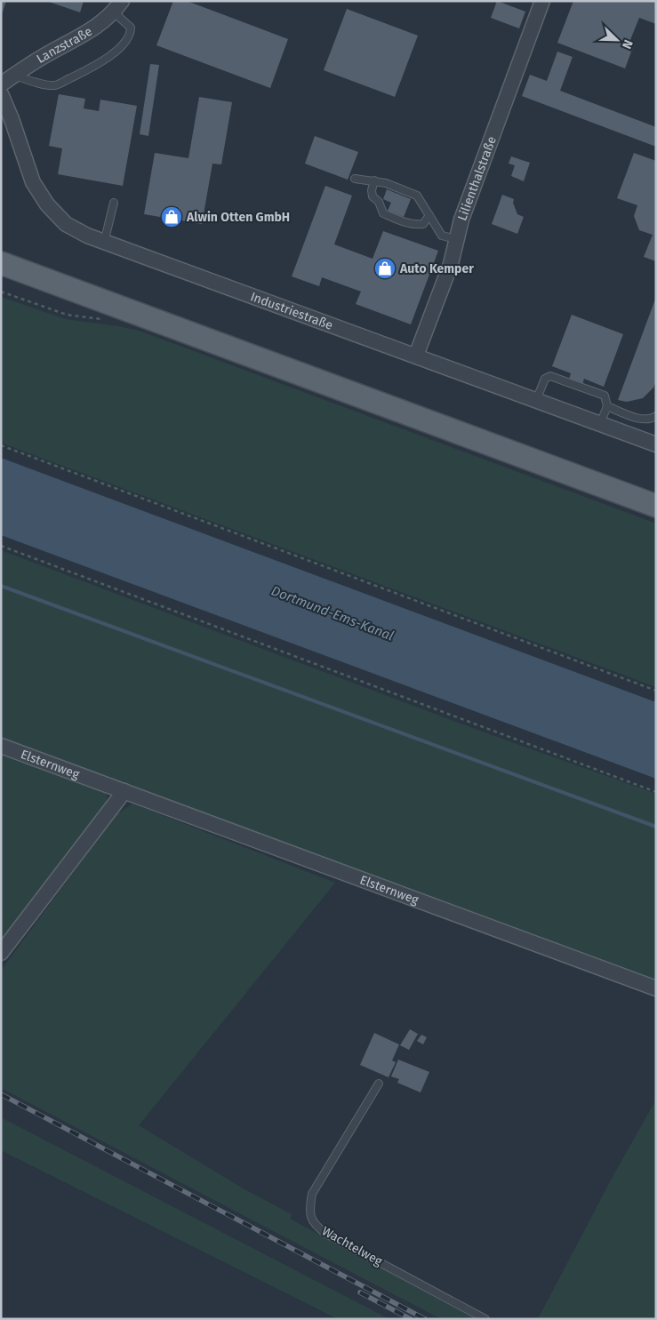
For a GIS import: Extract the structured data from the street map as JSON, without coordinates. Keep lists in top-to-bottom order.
{
  "streets": {
    "street": [
      "Lanzstraße",
      "Lilienthalstraße",
      "Industriestraße",
      "Elsternweg"
    ],
    "lane": ["Wachtelweg"]
  },
  "crossings": [
    ["Lilienthalstraße", "Industriestraße"]
  ],
  "water": ["Dortmund-Ems-Kanal"],
  "places": {
    "shop": ["Alwin Otten GmbH", "Auto Kemper"]
  },
  "north": "bottom right"
}
